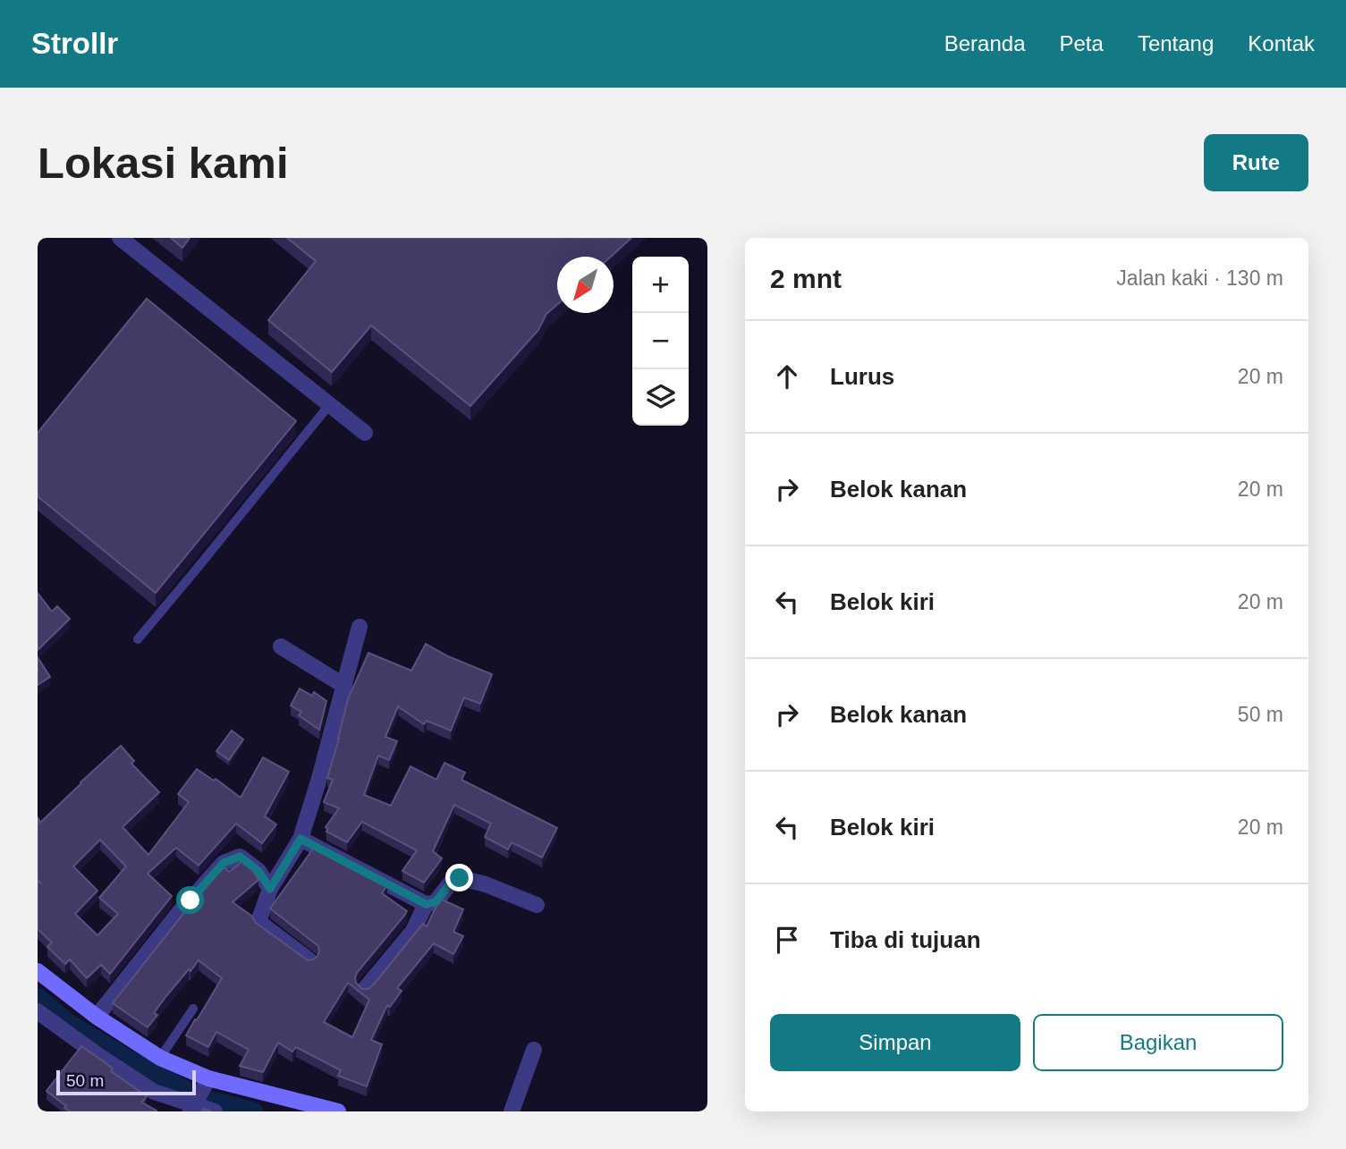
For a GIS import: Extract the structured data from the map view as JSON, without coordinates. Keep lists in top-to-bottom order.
{
  "scale_bar": "50 m",
  "north": "bottom left",
  "page": {
    "header": "Strollr",
    "nav": [
      "Beranda",
      "Peta",
      "Tentang",
      "Kontak"
    ],
    "buttons": [
      "Rute",
      ["Simpan", "Bagikan"]
    ],
    "title": "Lokasi kami",
    "heading": ["2 mnt", "Jalan kaki · 130 m"],
    "map_buttons": ["+", "−"],
    "list": [
      ["Lurus", "20 m"],
      ["Belok kanan", "20 m"],
      ["Belok kiri", "20 m"],
      ["Belok kanan", "50 m"],
      ["Belok kiri", "20 m"],
      "Tiba di tujuan"
    ],
    "scale": "50 m"
  }
}
